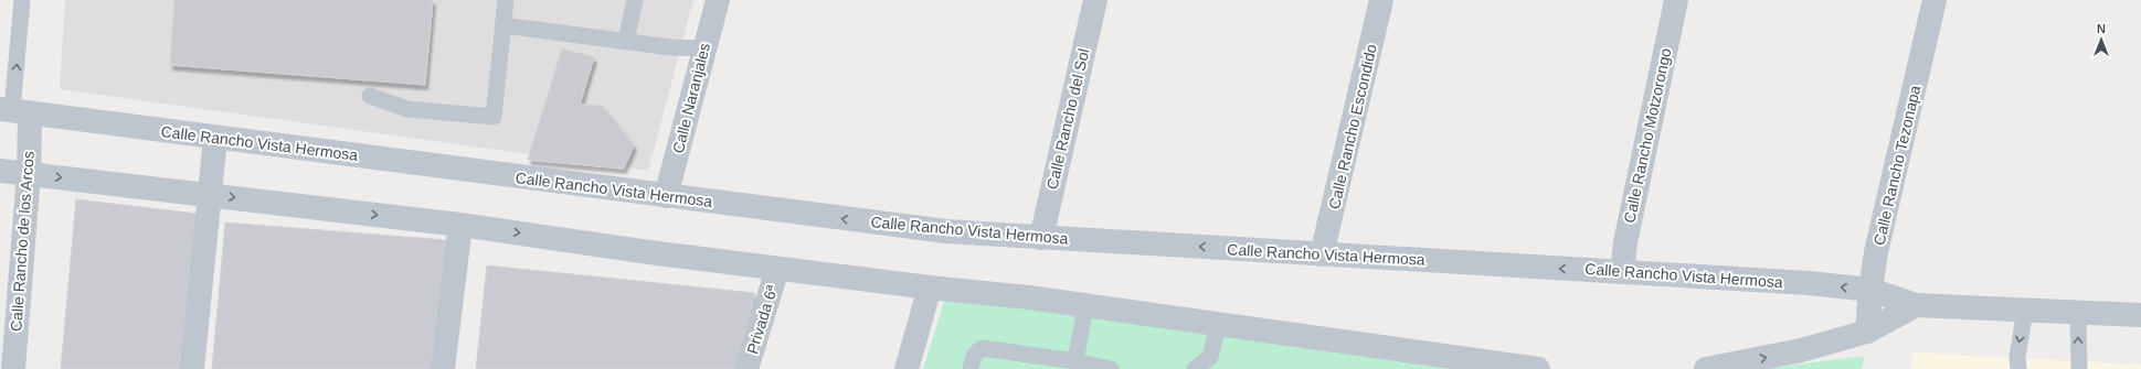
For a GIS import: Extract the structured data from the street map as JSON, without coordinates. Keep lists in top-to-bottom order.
{
  "streets": {
    "street": [
      "Calle Naranjales",
      "Calle Rancho del Sol",
      "Calle Rancho Escondido",
      "Calle Rancho Motzorongo",
      "Calle Rancho Vista Hermosa",
      "Calle Rancho Tezonapa",
      "Calle Rancho de los Arcos",
      "Privada 6ª"
    ]
  },
  "crossings": [
    ["Calle Naranjales", "Calle Rancho Vista Hermosa"],
    ["Calle Rancho del Sol", "Calle Rancho Vista Hermosa"],
    ["Calle Rancho Escondido", "Calle Rancho Vista Hermosa"],
    ["Calle Rancho Motzorongo", "Calle Rancho Vista Hermosa"],
    ["Calle Rancho Vista Hermosa", "Calle Rancho Tezonapa"],
    ["Calle Rancho Vista Hermosa", "Calle Rancho de los Arcos"]
  ],
  "north": "top"
}
